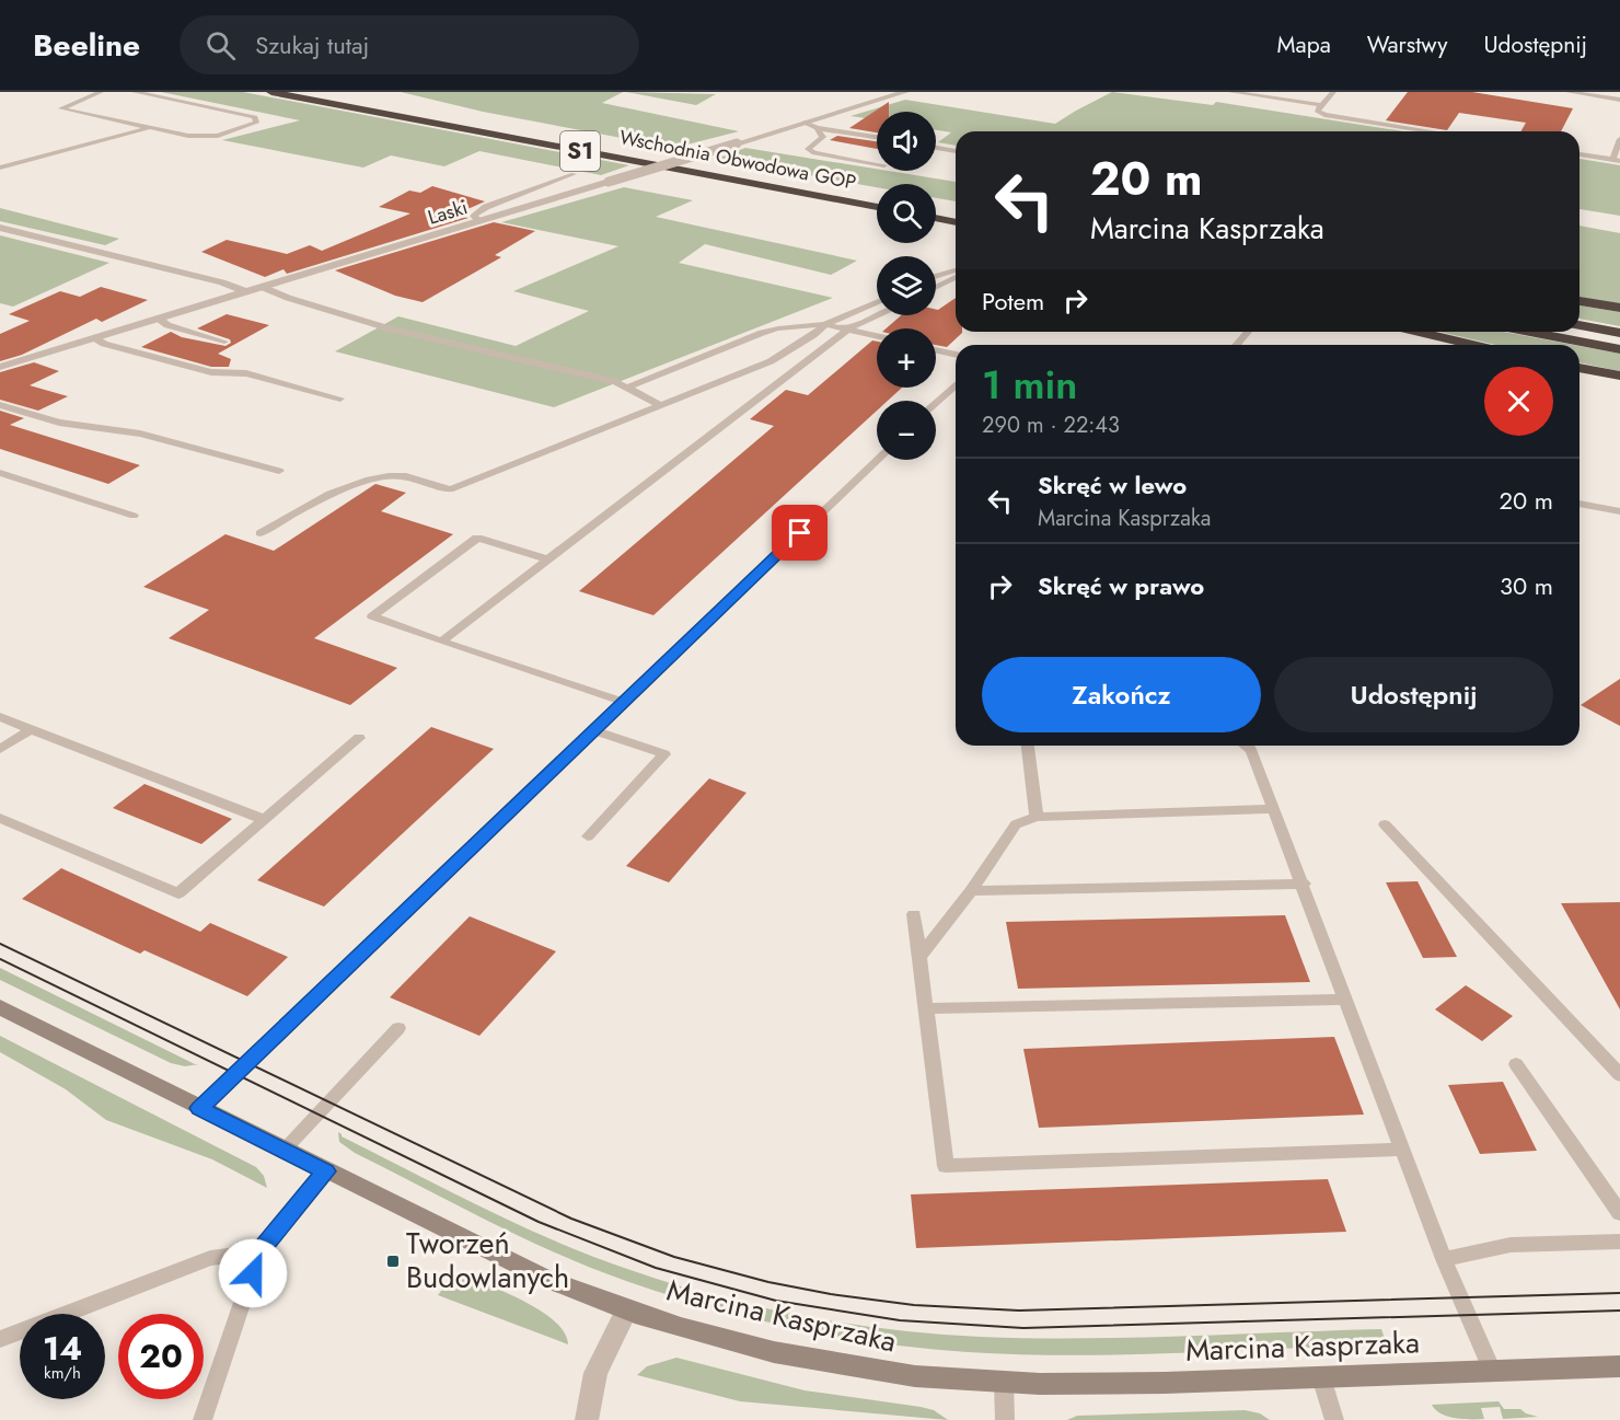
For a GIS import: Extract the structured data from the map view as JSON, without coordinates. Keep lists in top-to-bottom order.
{
  "streets": {
    "highway": ["S1", "Wschodnia Obwodowa GOP"],
    "street": ["Laski", "Marcina Kasprzaka"]
  },
  "places": {
    "transit": ["Tworzeń Budowlanych"]
  },
  "page": {
    "header": "Beeline",
    "search": "Szukaj tutaj",
    "nav": ["Mapa", "Warstwy", "Udostępnij"],
    "map_buttons": ["+", "−"],
    "turn": ["20 m", "Marcina Kasprzaka"],
    "then": "Potem",
    "heading": ["1 min", "290 m · 22:43"],
    "list": [
      {
        "name": "Skręć w lewo",
        "note": "Marcina Kasprzaka",
        "value": "20 m"
      },
      {
        "name": "Skręć w prawo",
        "value": "30 m"
      }
    ],
    "buttons": ["Zakończ", "Udostępnij"],
    "speed": "14 km/h",
    "limit": "20"
  }
}
